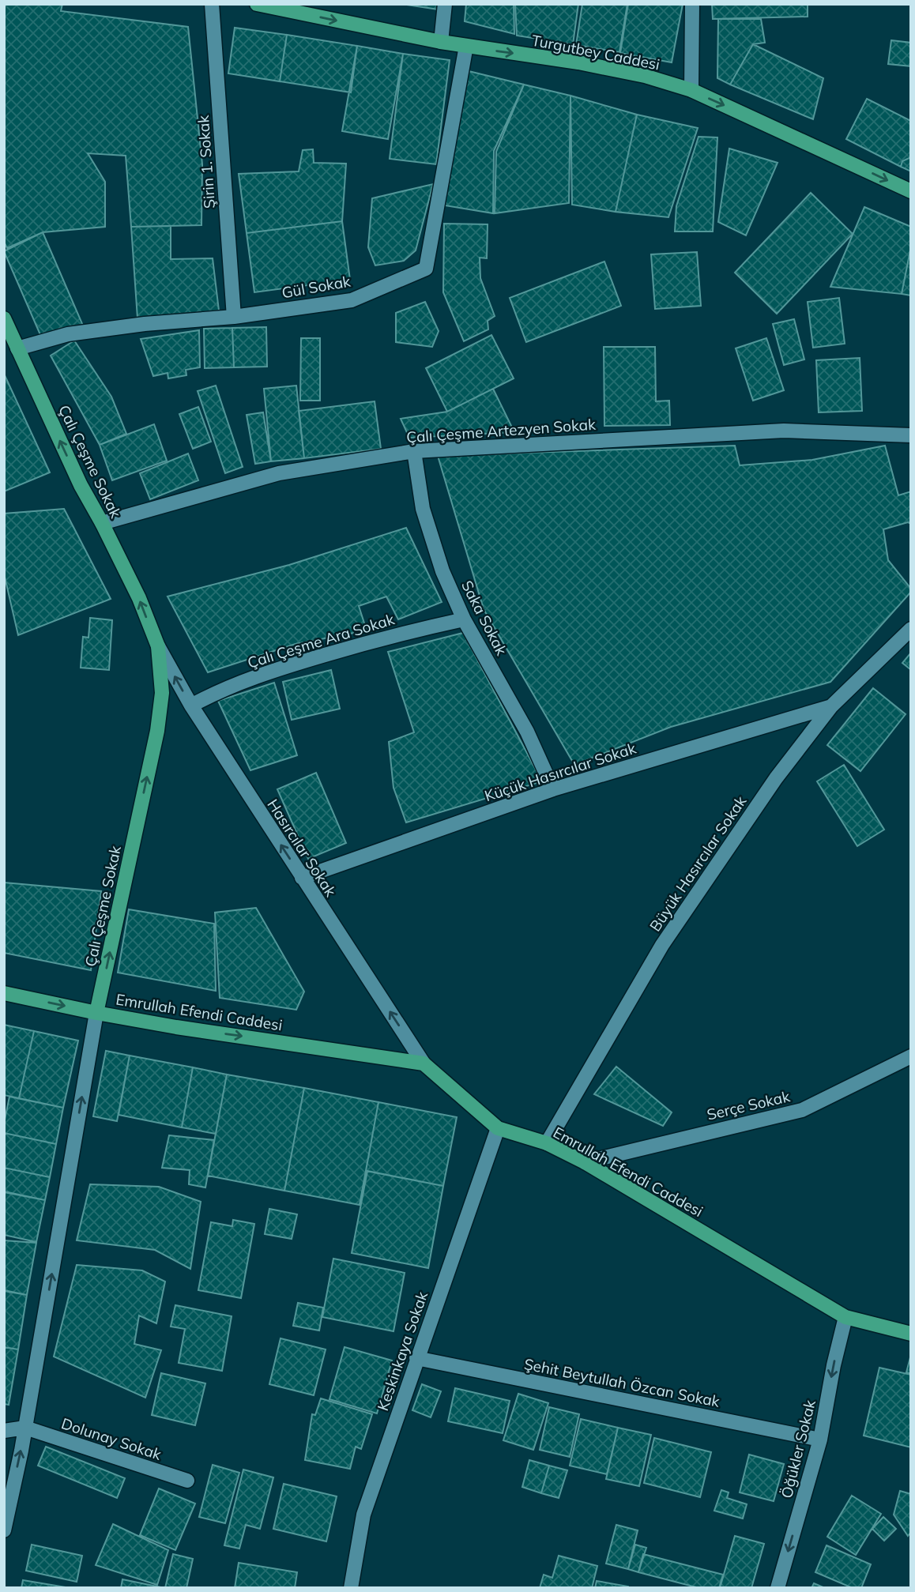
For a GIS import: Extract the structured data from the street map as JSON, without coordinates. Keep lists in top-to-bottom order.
{
  "streets": {
    "main road": ["Turgutbey Caddesi", "Çalı Çeşme Sokak", "Emrullah Efendi Caddesi"],
    "street": [
      "Şirin 1. Sokak",
      "Gül Sokak",
      "Çalı Çeşme Artezyen Sokak",
      "Saka Sokak",
      "Çalı Çeşme Ara Sokak",
      "Küçük Hasırcılar Sokak",
      "Hasırcılar Sokak",
      "Büyük Hasırcılar Sokak",
      "Serçe Sokak",
      "Keskinkaya Sokak",
      "Şehit Beytullah Özcan Sokak",
      "Dolunay Sokak",
      "Öğükler Sokak"
    ]
  },
  "crossings": [
    ["Turgutbey Caddesi", "Gül Sokak"],
    ["Şirin 1. Sokak", "Gül Sokak"],
    ["Gül Sokak", "Çalı Çeşme Sokak"],
    ["Çalı Çeşme Artezyen Sokak", "Çalı Çeşme Sokak"],
    ["Çalı Çeşme Artezyen Sokak", "Saka Sokak"],
    ["Çalı Çeşme Sokak", "Hasırcılar Sokak"],
    ["Çalı Çeşme Sokak", "Emrullah Efendi Caddesi"],
    ["Çalı Çeşme Sokak", "Dolunay Sokak"],
    ["Saka Sokak", "Çalı Çeşme Ara Sokak"],
    ["Saka Sokak", "Küçük Hasırcılar Sokak"],
    ["Çalı Çeşme Ara Sokak", "Hasırcılar Sokak"],
    ["Küçük Hasırcılar Sokak", "Hasırcılar Sokak"],
    ["Küçük Hasırcılar Sokak", "Büyük Hasırcılar Sokak"],
    ["Hasırcılar Sokak", "Emrullah Efendi Caddesi"],
    ["Büyük Hasırcılar Sokak", "Emrullah Efendi Caddesi"],
    ["Emrullah Efendi Caddesi", "Serçe Sokak"],
    ["Emrullah Efendi Caddesi", "Keskinkaya Sokak"],
    ["Emrullah Efendi Caddesi", "Öğükler Sokak"],
    ["Keskinkaya Sokak", "Şehit Beytullah Özcan Sokak"],
    ["Şehit Beytullah Özcan Sokak", "Öğükler Sokak"]
  ],
  "one_way": [
    "Turgutbey Caddesi",
    "Çalı Çeşme Sokak",
    "Hasırcılar Sokak",
    "Emrullah Efendi Caddesi",
    "Öğükler Sokak"
  ]
}
